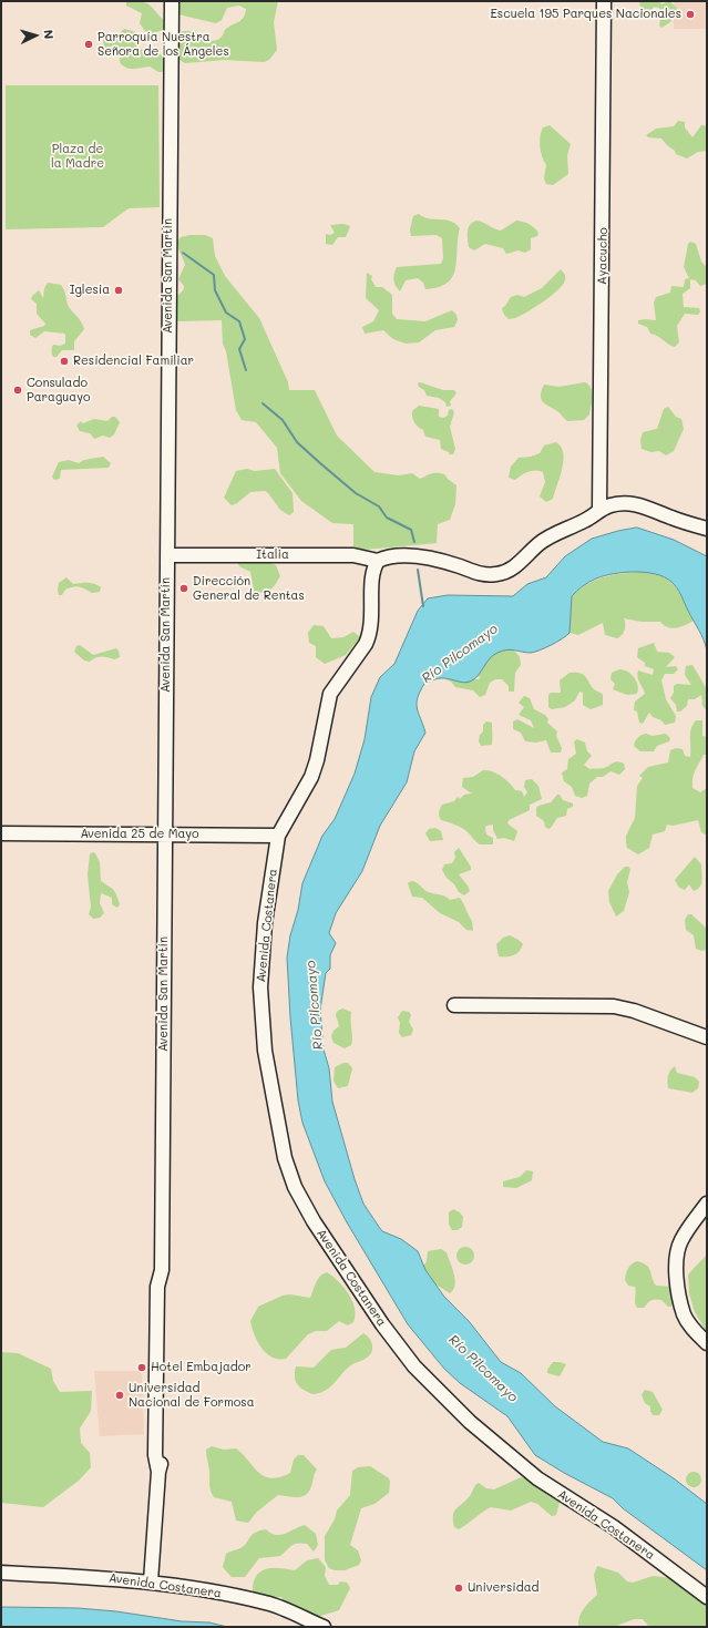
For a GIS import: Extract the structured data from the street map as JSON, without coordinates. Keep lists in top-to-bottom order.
{
  "streets": {
    "street": [
      "Ayacucho",
      "Avenida San Martín",
      "Italia",
      "Avenida 25 de Mayo",
      "Avenida Costanera"
    ]
  },
  "crossings": [
    ["Avenida San Martín", "Italia"],
    ["Avenida San Martín", "Avenida 25 de Mayo"],
    ["Avenida San Martín", "Avenida Costanera"],
    ["Italia", "Avenida Costanera"],
    ["Avenida 25 de Mayo", "Avenida Costanera"]
  ],
  "water": ["Río Pilcomayo"],
  "parks": ["Plaza de la Madre"],
  "places": [
    "Escuela 195 Parques Nacionales",
    "Parroquía Nuestra Señora de los Ángeles",
    "Iglesia",
    "Residencial Familiar",
    "Consulado Paraguayo",
    "Dirección General de Rentas",
    "Hotel Embajador",
    "Universidad Nacional de Formosa",
    "Universidad"
  ],
  "north": "right"
}
